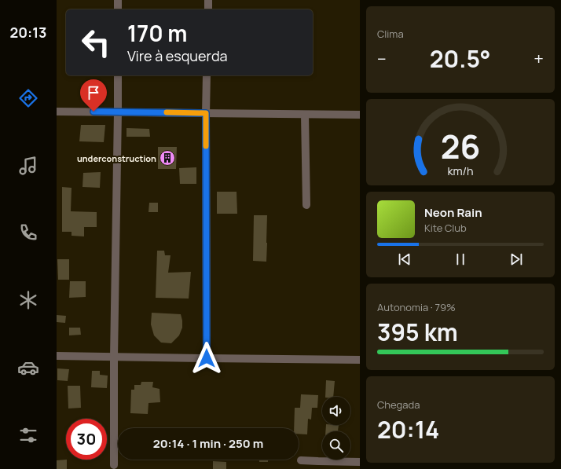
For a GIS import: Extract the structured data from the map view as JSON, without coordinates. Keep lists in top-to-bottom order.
{
  "places": {
    "building": ["underconstruction"]
  },
  "page": {
    "tabs": "20:13",
    "tile": [
      "Clima",
      ["Autonomia · 79%", "395 km"],
      ["Chegada", "20:14"]
    ],
    "turn": ["170 m", "Vire à esquerda"],
    "heat": ["−", "20.5°", "+"],
    "song": ["Neon Rain", "Kite Club"],
    "limit": "30",
    "trip": "20:14 · 1 min · 250 m",
    "gauge": ["26", "km/h"]
  }
}
